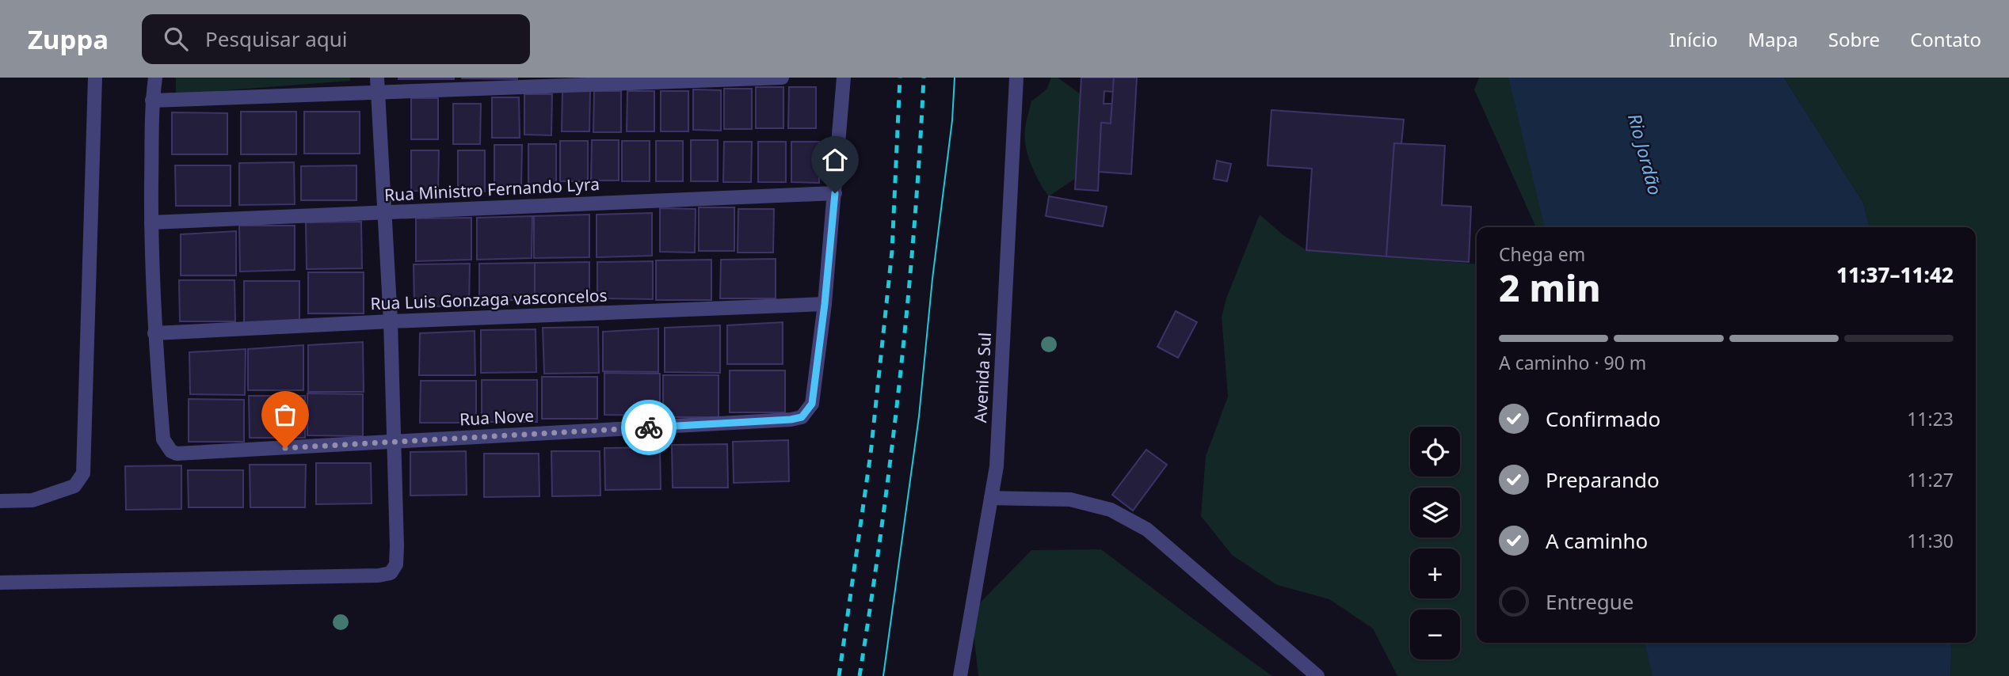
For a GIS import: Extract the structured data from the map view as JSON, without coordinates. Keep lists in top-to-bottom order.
{
  "streets": {
    "street": [
      "Rua Ministro Fernando Lyra",
      "Rua Luis Gonzaga vasconcelos",
      "Avenida Sul",
      "Rua Nove"
    ]
  },
  "crossings": [
    ["Rua Luis Gonzaga vasconcelos", "Rua Nove"]
  ],
  "water": ["Rio Jordão"],
  "page": {
    "header": "Zuppa",
    "search": "Pesquisar aqui",
    "nav": [
      "Início",
      "Mapa",
      "Sobre",
      "Contato"
    ],
    "heading": ["2 min", "Chega em", "11:37–11:42"],
    "bar": "A caminho · 90 m",
    "list": [
      ["Confirmado", "11:23"],
      ["Preparando", "11:27"],
      ["A caminho", "11:30"],
      "Entregue"
    ],
    "map_buttons": ["+", "−"]
  }
}
